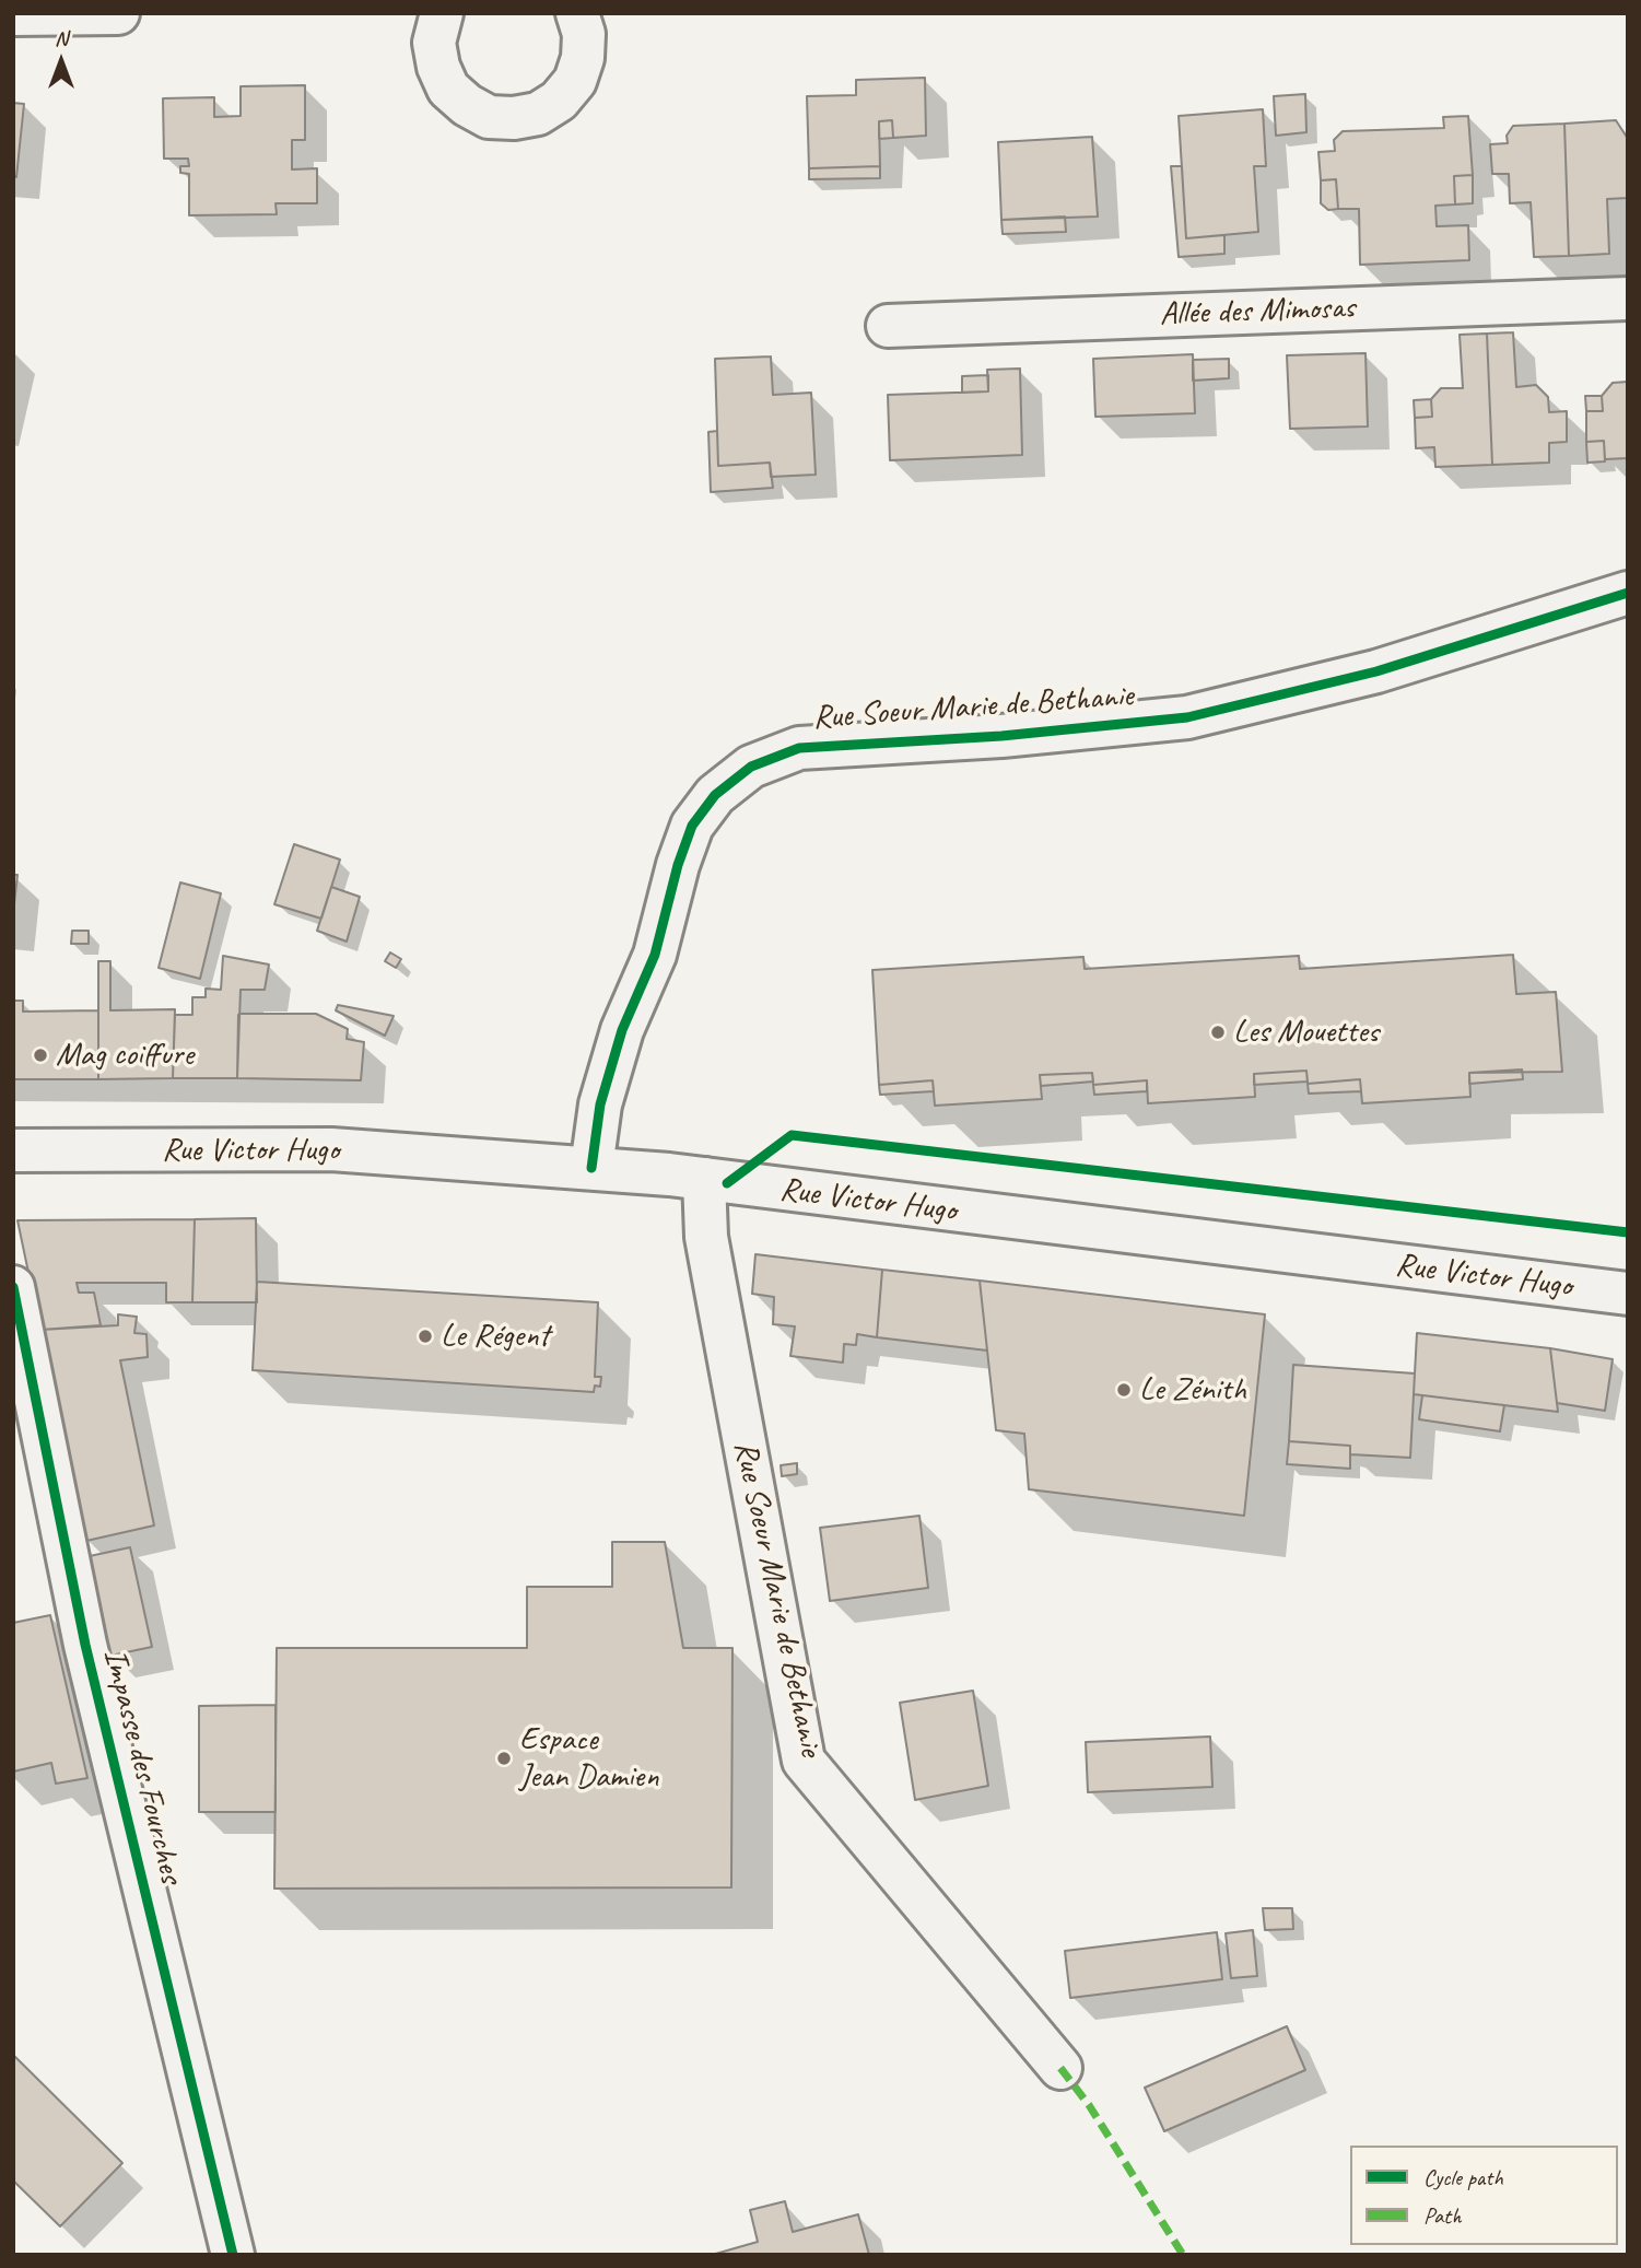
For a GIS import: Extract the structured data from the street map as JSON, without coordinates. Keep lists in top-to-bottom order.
{
  "streets": {
    "street": [
      "Allée des Mimosas",
      "Rue Soeur Marie de Bethanie",
      "Rue Victor Hugo",
      "Impasse des Fourches"
    ]
  },
  "crossings": [
    ["Rue Soeur Marie de Bethanie", "Rue Victor Hugo"]
  ],
  "places": [
    "Les Mouettes",
    "Mag coiffure",
    "Le Régent",
    "Le Zénith",
    "Espace Jean Damien"
  ],
  "legend": ["Cycle path", "Path"],
  "north": "top"
}
